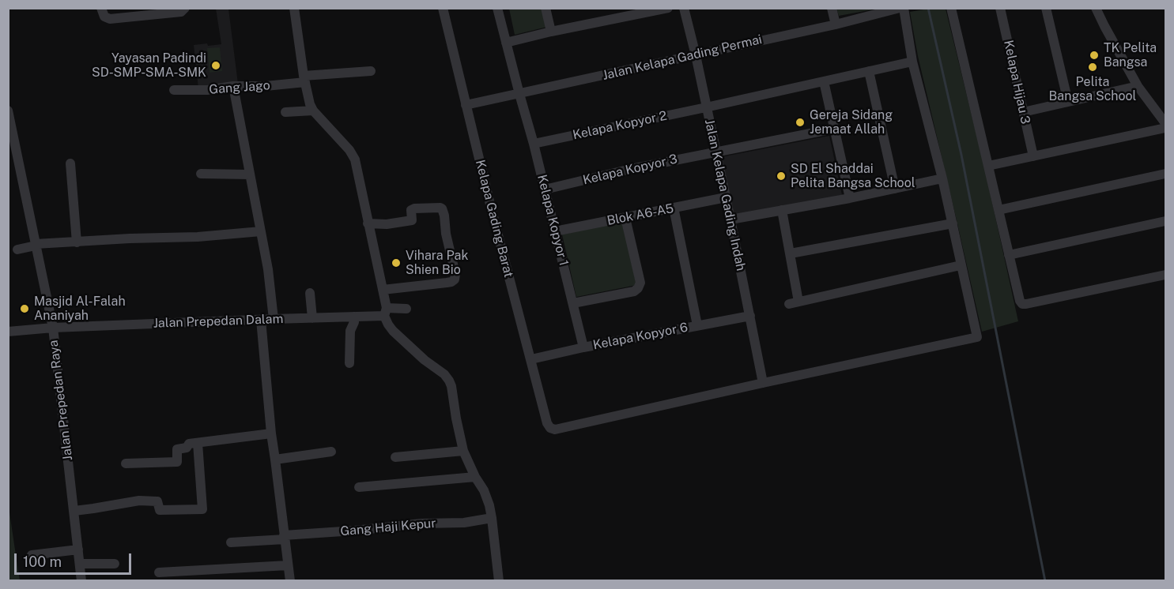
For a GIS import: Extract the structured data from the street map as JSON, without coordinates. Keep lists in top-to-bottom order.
{
  "streets": {
    "street": [
      "Jalan Kelapa Gading Permai",
      "Kelapa Hijau 3",
      "Gang Jago",
      "Kelapa Kopyor 2",
      "Kelapa Kopyor 3",
      "Jalan Kelapa Gading Indah",
      "Blok A6-A5",
      "Kelapa Gading Barat",
      "Kelapa Kopyor 1",
      "Jalan Prepedan Dalam",
      "Kelapa Kopyor 6",
      "Jalan Prepedan Raya",
      "Gang Haji Kepur"
    ]
  },
  "crossings": [
    ["Jalan Kelapa Gading Permai", "Jalan Kelapa Gading Indah"],
    ["Jalan Kelapa Gading Permai", "Kelapa Gading Barat"],
    ["Jalan Kelapa Gading Permai", "Kelapa Kopyor 1"],
    ["Kelapa Kopyor 2", "Jalan Kelapa Gading Indah"],
    ["Kelapa Kopyor 2", "Kelapa Kopyor 1"],
    ["Kelapa Kopyor 3", "Jalan Kelapa Gading Indah"],
    ["Kelapa Kopyor 3", "Kelapa Kopyor 1"],
    ["Jalan Kelapa Gading Indah", "Blok A6-A5"],
    ["Jalan Kelapa Gading Indah", "Kelapa Gading Barat"],
    ["Jalan Kelapa Gading Indah", "Kelapa Kopyor 6"],
    ["Blok A6-A5", "Kelapa Kopyor 1"],
    ["Kelapa Gading Barat", "Kelapa Kopyor 6"],
    ["Kelapa Kopyor 1", "Kelapa Kopyor 6"],
    ["Jalan Prepedan Dalam", "Jalan Prepedan Raya"]
  ],
  "places": [
    "TK Pelita Bangsa",
    "Yayasan Padindi SD-SMP-SMA-SMK",
    "Pelita Bangsa School",
    "Gereja Sidang Jemaat Allah",
    "SD El Shaddai Pelita Bangsa School",
    "Vihara Pak Shien Bio",
    "Masjid Al-Falah Ananiyah"
  ],
  "scale_bar": "100 m"
}
